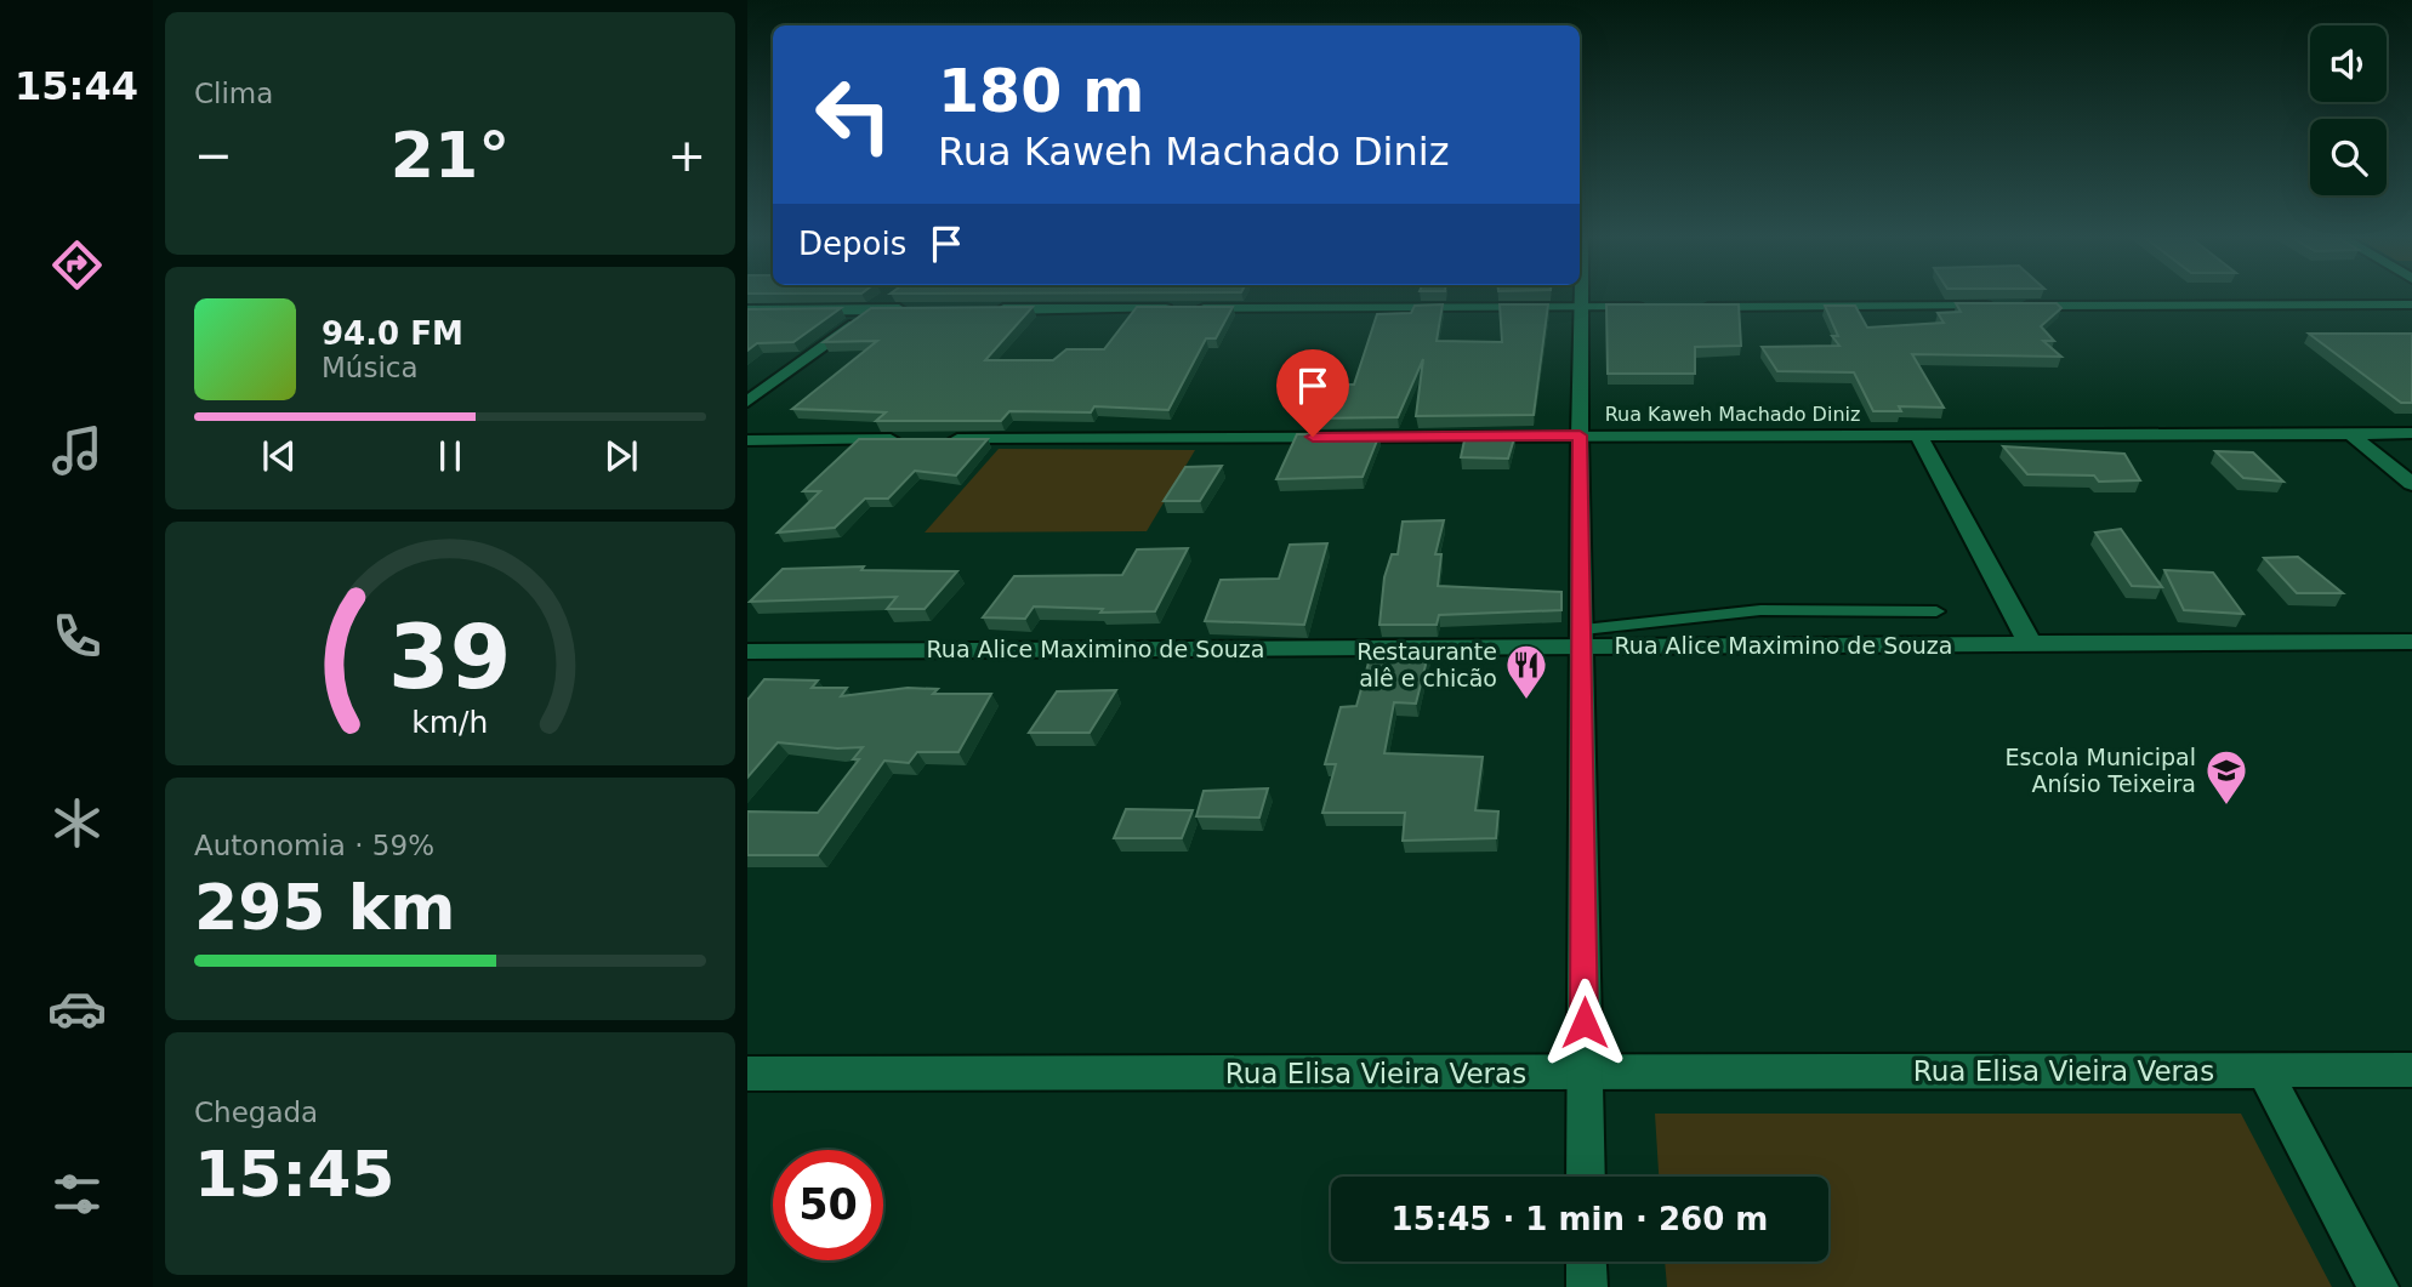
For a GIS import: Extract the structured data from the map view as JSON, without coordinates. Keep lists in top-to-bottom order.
{
  "streets": {
    "street": ["Rua Kaweh Machado Diniz", "Rua Alice Maximino de Souza", "Rua Elisa Vieira Veras"]
  },
  "places": {
    "restaurant": ["Restaurante alê e chicão"],
    "school or university": ["Escola Municipal Anísio Teixeira"]
  },
  "page": {
    "tabs": "15:44",
    "tile": [
      "Clima",
      ["Autonomia · 59%", "295 km"],
      ["Chegada", "15:45"]
    ],
    "turn": ["180 m", "Rua Kaweh Machado Diniz"],
    "heat": ["−", "21°", "+"],
    "then": "Depois",
    "song": ["94.0 FM", "Música"],
    "limit": "50",
    "trip": "15:45 · 1 min · 260 m",
    "gauge": ["39", "km/h"]
  }
}
